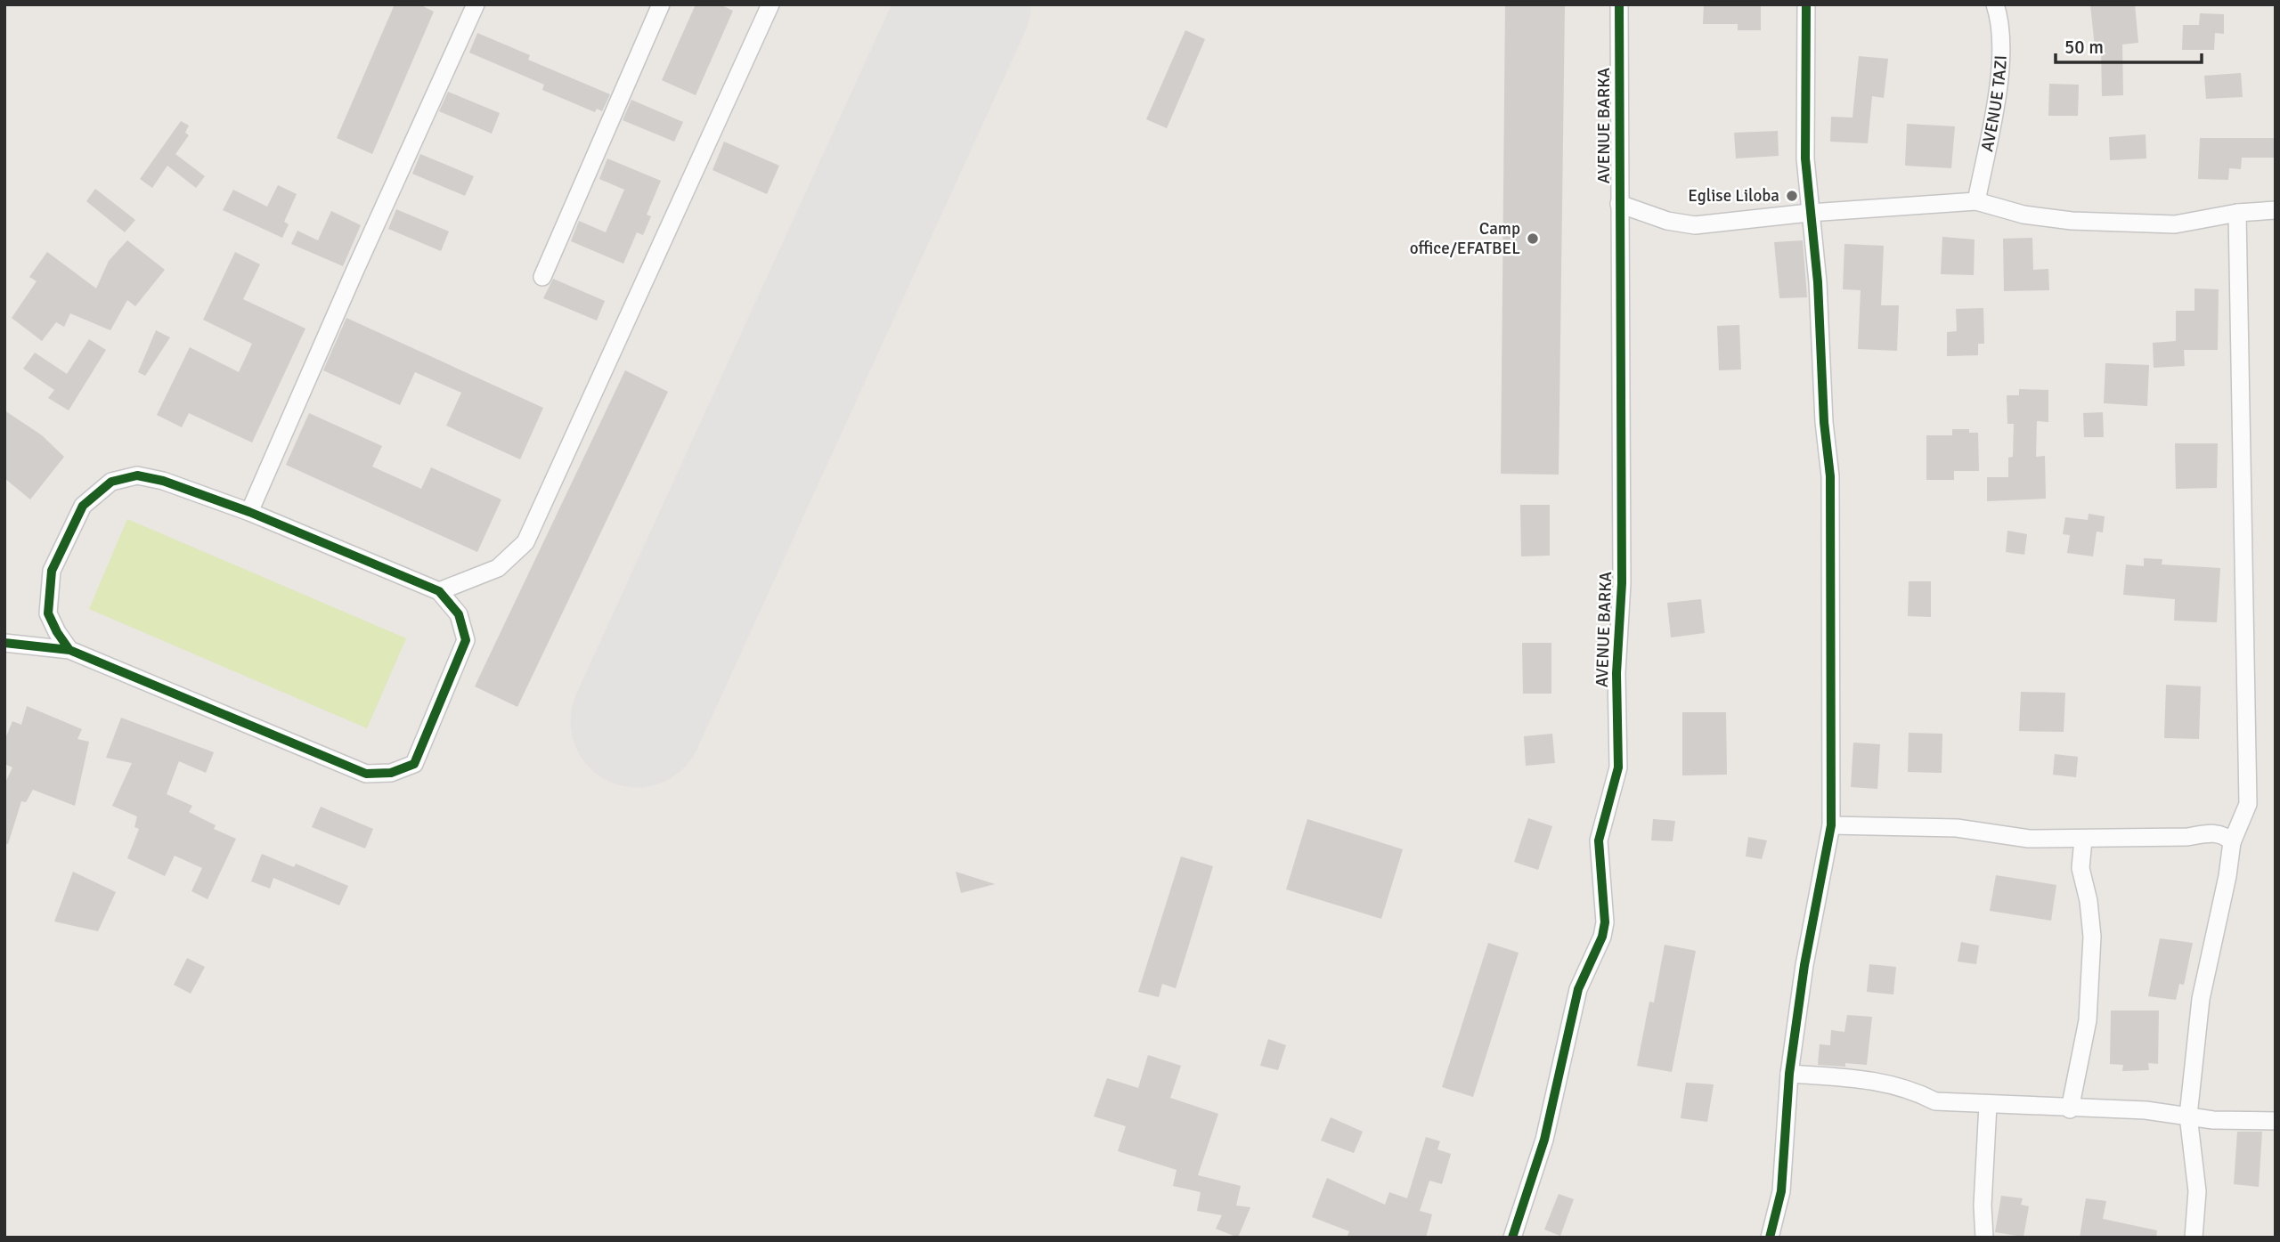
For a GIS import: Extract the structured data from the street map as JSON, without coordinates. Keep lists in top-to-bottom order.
{
  "streets": {
    "street": ["AVENUE TAZI", "AVENUE BARKA"]
  },
  "places": ["Eglise Liloba", "Camp office/EFATBEL"],
  "scale_bar": "50 m"
}
